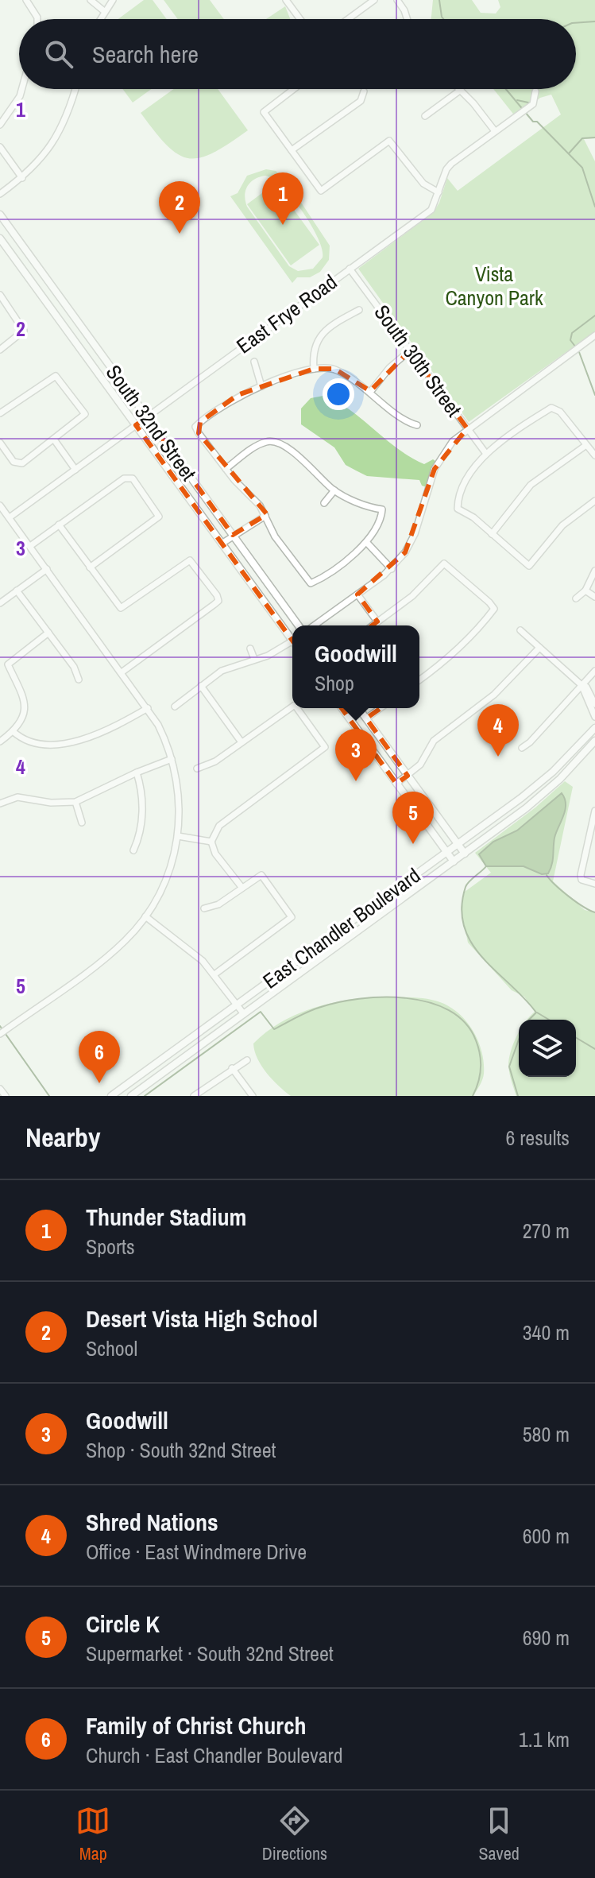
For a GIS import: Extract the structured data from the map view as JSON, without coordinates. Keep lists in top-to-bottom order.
{
  "streets": {
    "main road": ["South 32nd Street", "East Chandler Boulevard"],
    "street": ["East Frye Road", "South 30th Street"]
  },
  "crossings": [
    ["East Frye Road", "South 30th Street"],
    ["East Frye Road", "South 32nd Street"]
  ],
  "parks": ["Vista Canyon Park"],
  "page": {
    "search": "Search here",
    "pins": [
      "1",
      "2",
      "4",
      "3",
      "5",
      "6"
    ],
    "popup": ["Goodwill", "Shop"],
    "heading": ["Nearby", "6 results"],
    "list": [
      {
        "mark": "1",
        "name": "Thunder Stadium",
        "note": "Sports",
        "value": "270 m"
      },
      {
        "mark": "2",
        "name": "Desert Vista High School",
        "note": "School",
        "value": "340 m"
      },
      {
        "mark": "3",
        "name": "Goodwill",
        "note": "Shop · South 32nd Street",
        "value": "580 m"
      },
      {
        "mark": "4",
        "name": "Shred Nations",
        "note": "Office · East Windmere Drive",
        "value": "600 m"
      },
      {
        "mark": "5",
        "name": "Circle K",
        "note": "Supermarket · South 32nd Street",
        "value": "690 m"
      },
      {
        "mark": "6",
        "name": "Family of Christ Church",
        "note": "Church · East Chandler Boulevard",
        "value": "1.1 km"
      }
    ],
    "nav": ["Map", "Directions", "Saved"]
  },
  "grid": {
    "rows": [
      "1",
      "2",
      "3",
      "4",
      "5"
    ]
  }
}
